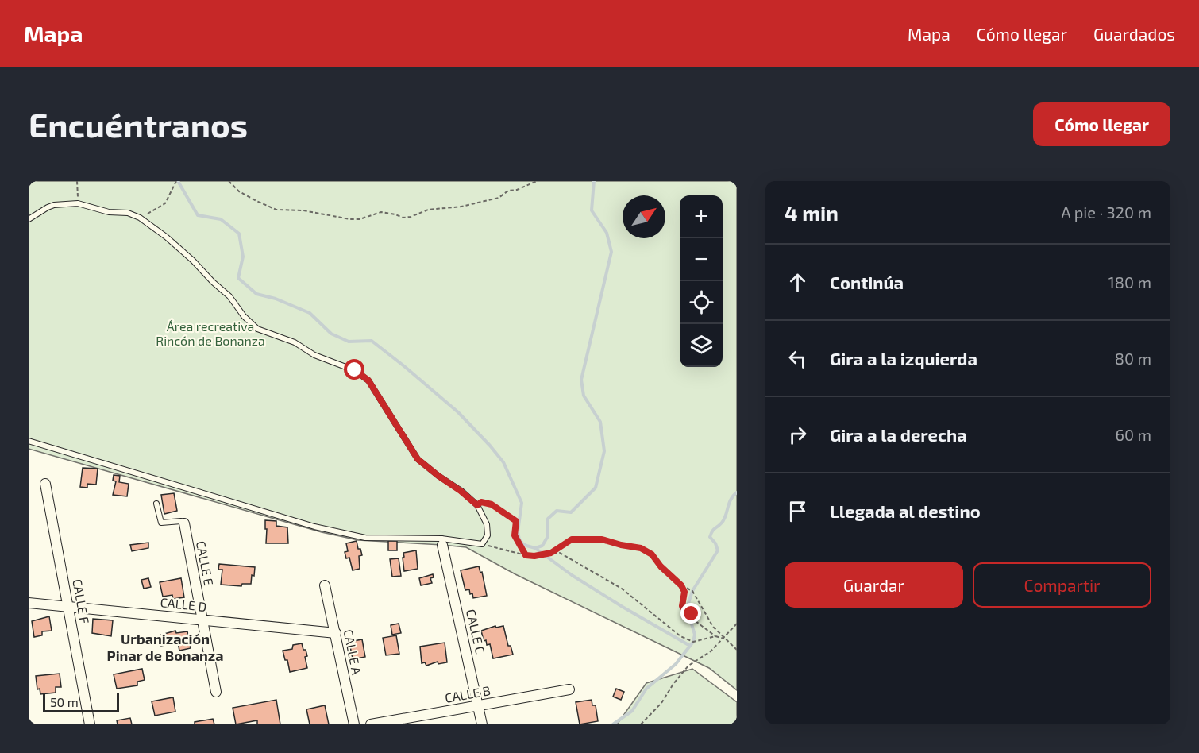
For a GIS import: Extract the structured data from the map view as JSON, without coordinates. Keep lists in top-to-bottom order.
{
  "streets": {
    "street": [
      "CALLE E",
      "CALLE F",
      "CALLE D",
      "CALLE C",
      "CALLE A",
      "CALLE B"
    ]
  },
  "crossings": [
    ["CALLE E", "CALLE D"],
    ["CALLE F", "CALLE D"],
    ["CALLE D", "CALLE A"],
    ["CALLE C", "CALLE B"]
  ],
  "districts": ["Urbanización Pinar de Bonanza"],
  "parks": ["Área recreativa Rincón de Bonanza"],
  "scale_bar": "50 m",
  "north": "top right",
  "page": {
    "header": "Mapa",
    "nav": ["Mapa", "Cómo llegar", "Guardados"],
    "buttons": [
      "Cómo llegar",
      ["Guardar", "Compartir"]
    ],
    "title": "Encuéntranos",
    "heading": ["4 min", "A pie · 320 m"],
    "map_buttons": ["+", "−"],
    "list": [
      ["Continúa", "180 m"],
      ["Gira a la izquierda", "80 m"],
      ["Gira a la derecha", "60 m"],
      "Llegada al destino"
    ],
    "scale": "50 m"
  }
}
